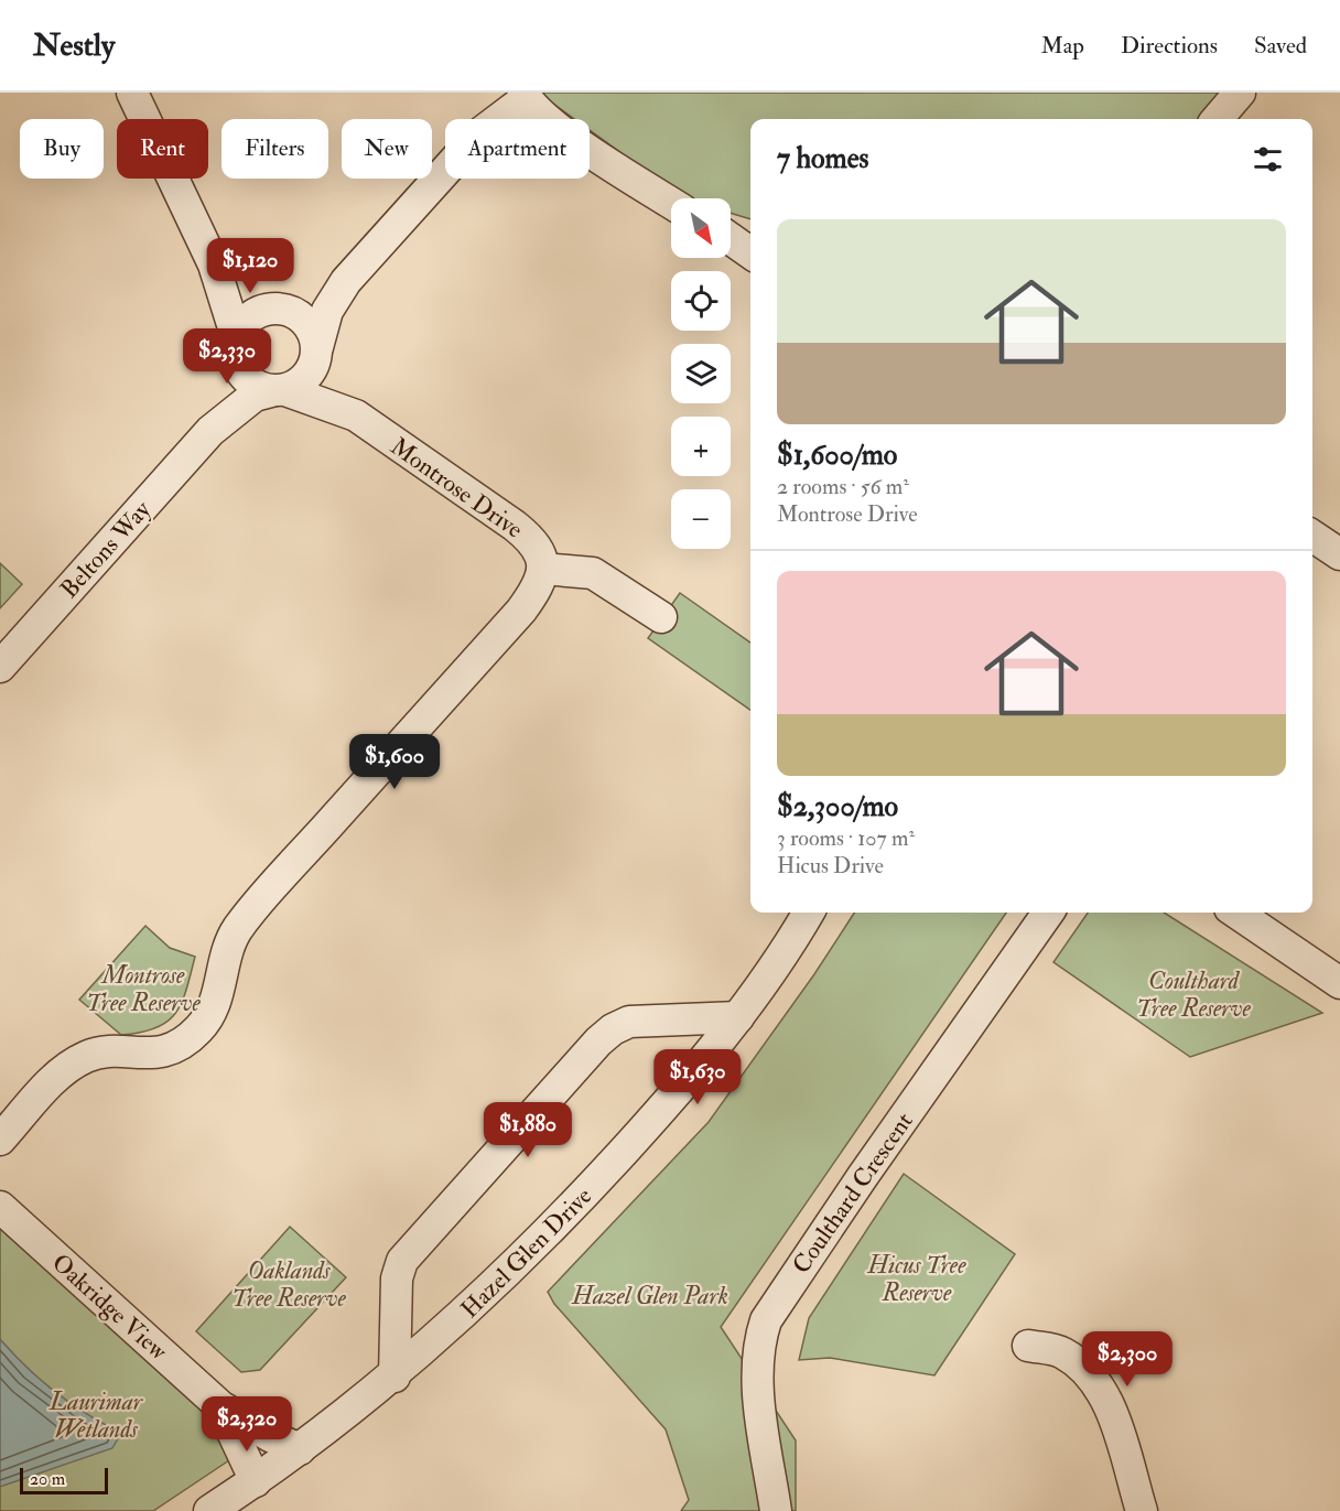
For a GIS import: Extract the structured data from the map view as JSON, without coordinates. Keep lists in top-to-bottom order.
{
  "streets": {
    "street": [
      "Montrose Drive",
      "Beltons Way",
      "Coulthard Crescent",
      "Hazel Glen Drive",
      "Oakridge View"
    ]
  },
  "crossings": [
    ["Montrose Drive", "Beltons Way"]
  ],
  "parks": [
    "Montrose Tree Reserve",
    "Coulthard Tree Reserve",
    "Hicus Tree Reserve",
    "Oaklands Tree Reserve",
    "Hazel Glen Park",
    "Laurimar Wetlands"
  ],
  "scale_bar": "20 m",
  "north": "bottom right",
  "page": {
    "header": "Nestly",
    "nav": ["Map", "Directions", "Saved"],
    "chip": [
      "Buy",
      "Rent",
      "Filters",
      "New",
      "Apartment"
    ],
    "heading": "7 homes",
    "map_buttons": ["+", "−"],
    "list": [
      {
        "name": "$1,600/mo",
        "note": "2 rooms · 56 m² · Montrose Drive"
      },
      {
        "name": "$2,300/mo",
        "note": "3 rooms · 107 m² · Hicus Drive"
      }
    ],
    "price": [
      "$1,120",
      "$2,330",
      "$1,600",
      "$1,630",
      "$1,880",
      "$2,300",
      "$2,320"
    ],
    "scale": "20 m"
  }
}
